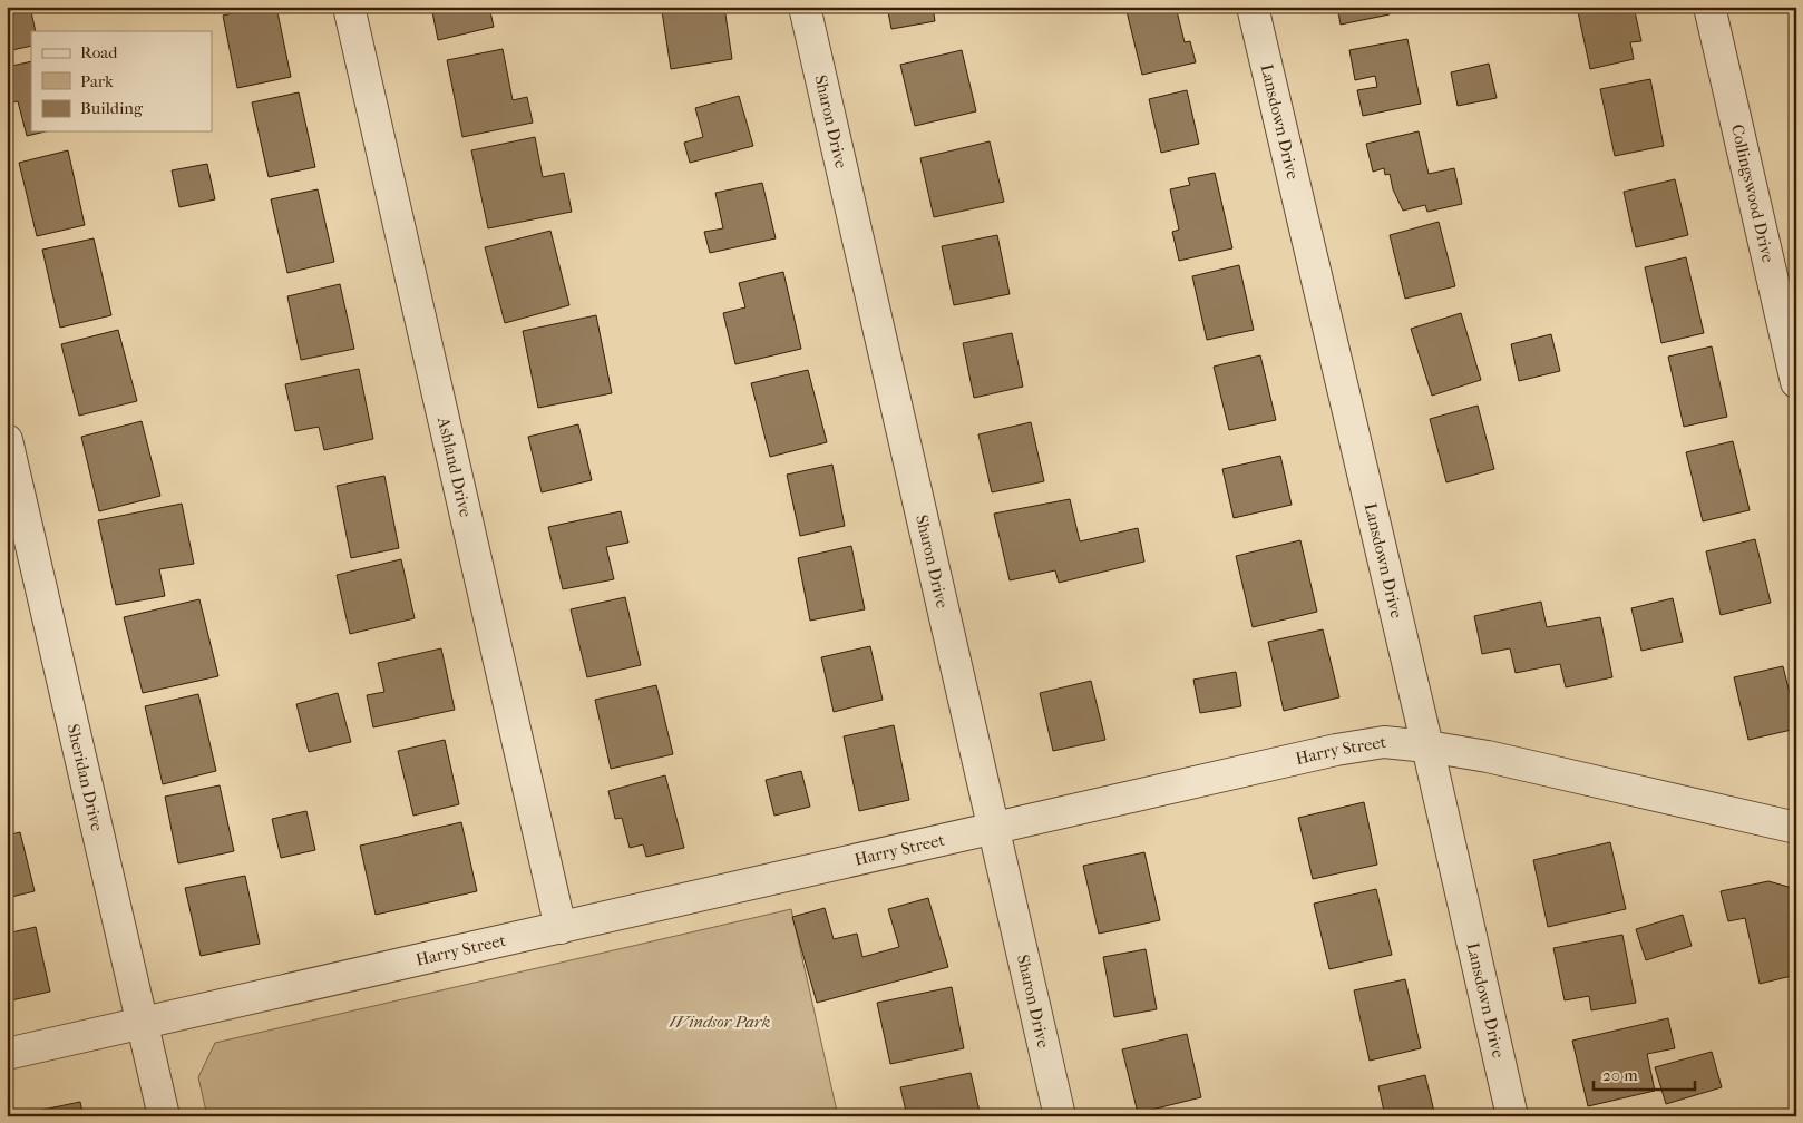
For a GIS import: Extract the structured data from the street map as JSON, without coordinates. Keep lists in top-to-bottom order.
{
  "streets": {
    "street": [
      "Sharon Drive",
      "Lansdown Drive",
      "Collingswood Drive",
      "Ashland Drive",
      "Harry Street",
      "Sheridan Drive"
    ]
  },
  "crossings": [
    ["Sharon Drive", "Harry Street"],
    ["Lansdown Drive", "Harry Street"],
    ["Ashland Drive", "Harry Street"],
    ["Harry Street", "Sheridan Drive"]
  ],
  "parks": ["Windsor Park"],
  "legend": ["Road", "Park", "Building"],
  "scale_bar": "20 m"
}
